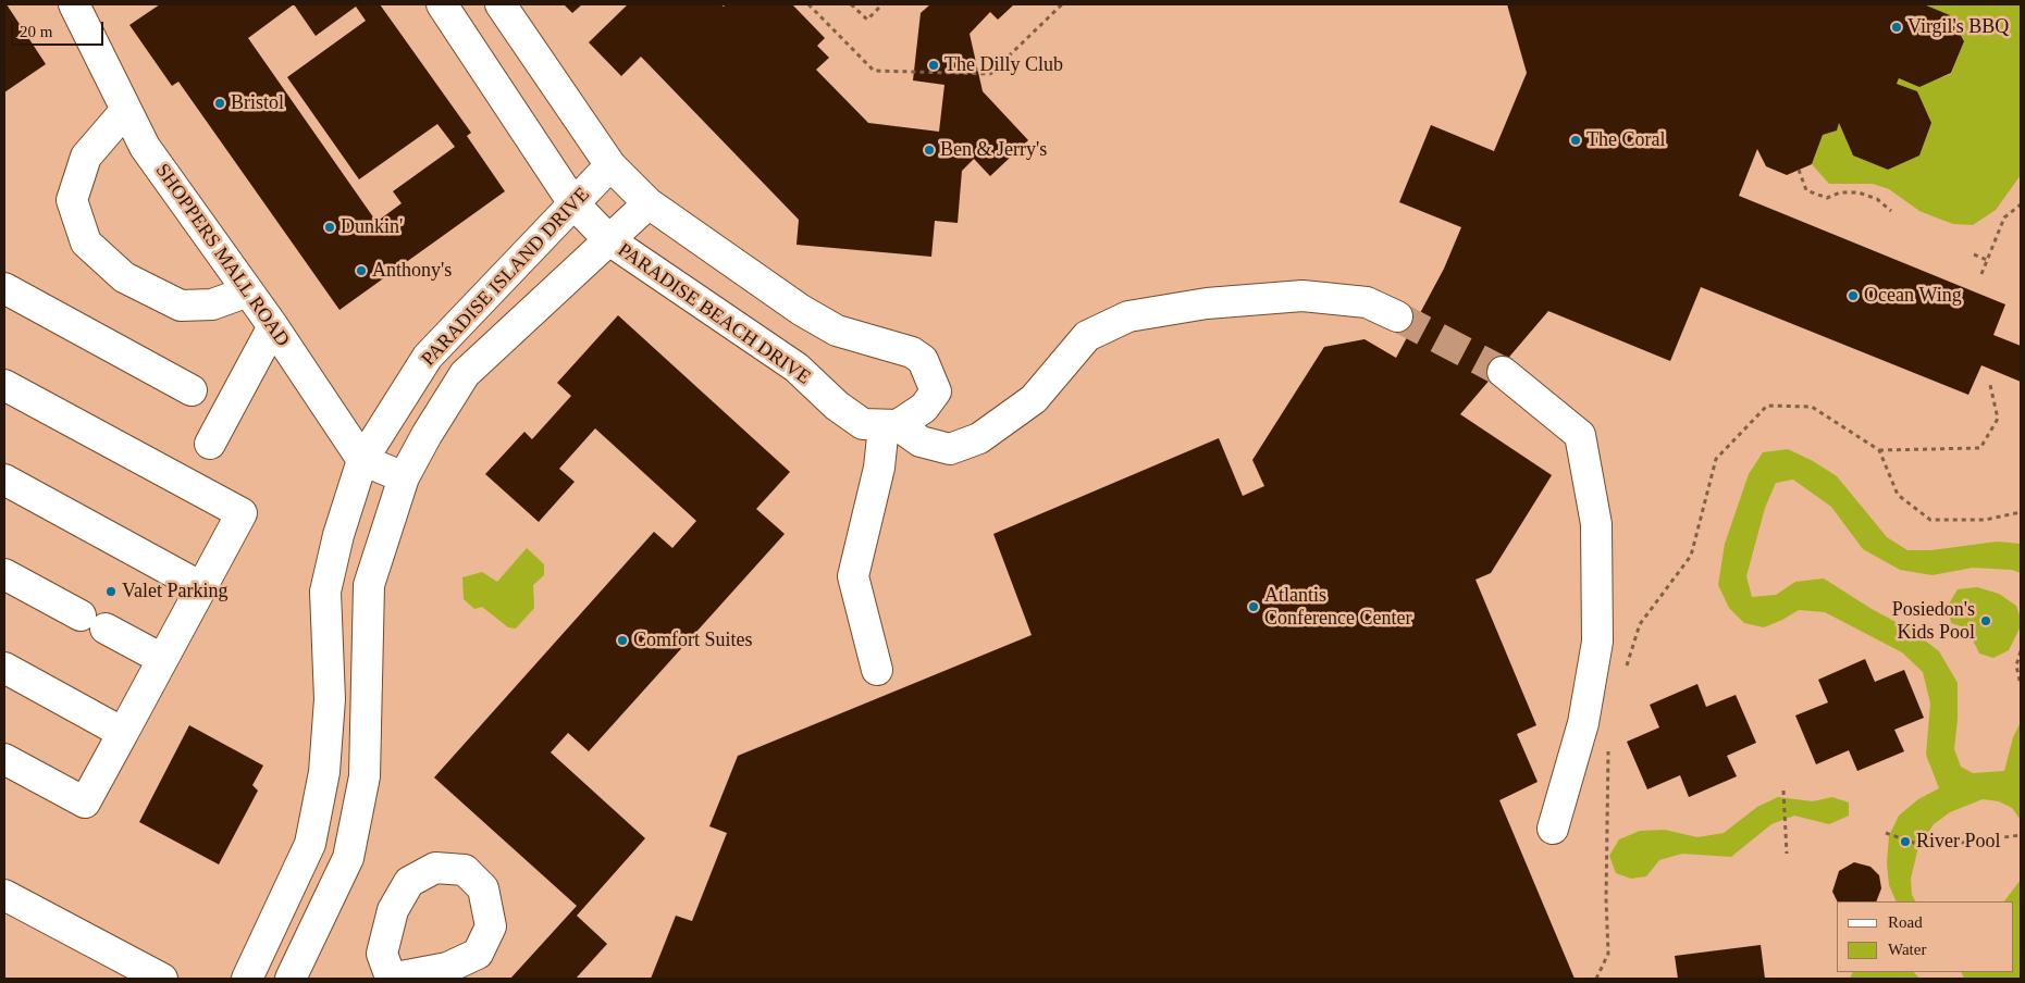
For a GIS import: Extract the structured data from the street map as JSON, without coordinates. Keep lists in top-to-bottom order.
{
  "streets": {
    "street": ["SHOPPERS MALL ROAD", "PARADISE ISLAND DRIVE", "PARADISE BEACH DRIVE"]
  },
  "crossings": [
    ["SHOPPERS MALL ROAD", "PARADISE ISLAND DRIVE"],
    ["PARADISE ISLAND DRIVE", "PARADISE BEACH DRIVE"]
  ],
  "places": [
    "Virgil's BBQ",
    "The Dilly Club",
    "Bristol",
    "The Coral",
    "Ben & Jerry's",
    "Dunkin'",
    "Anthony's",
    "Ocean Wing",
    "Valet Parking",
    "Atlantis Conference Center",
    "Posiedon's Kids Pool",
    "Comfort Suites",
    "River Pool"
  ],
  "legend": ["Road", "Water"],
  "scale_bar": "20 m"
}
